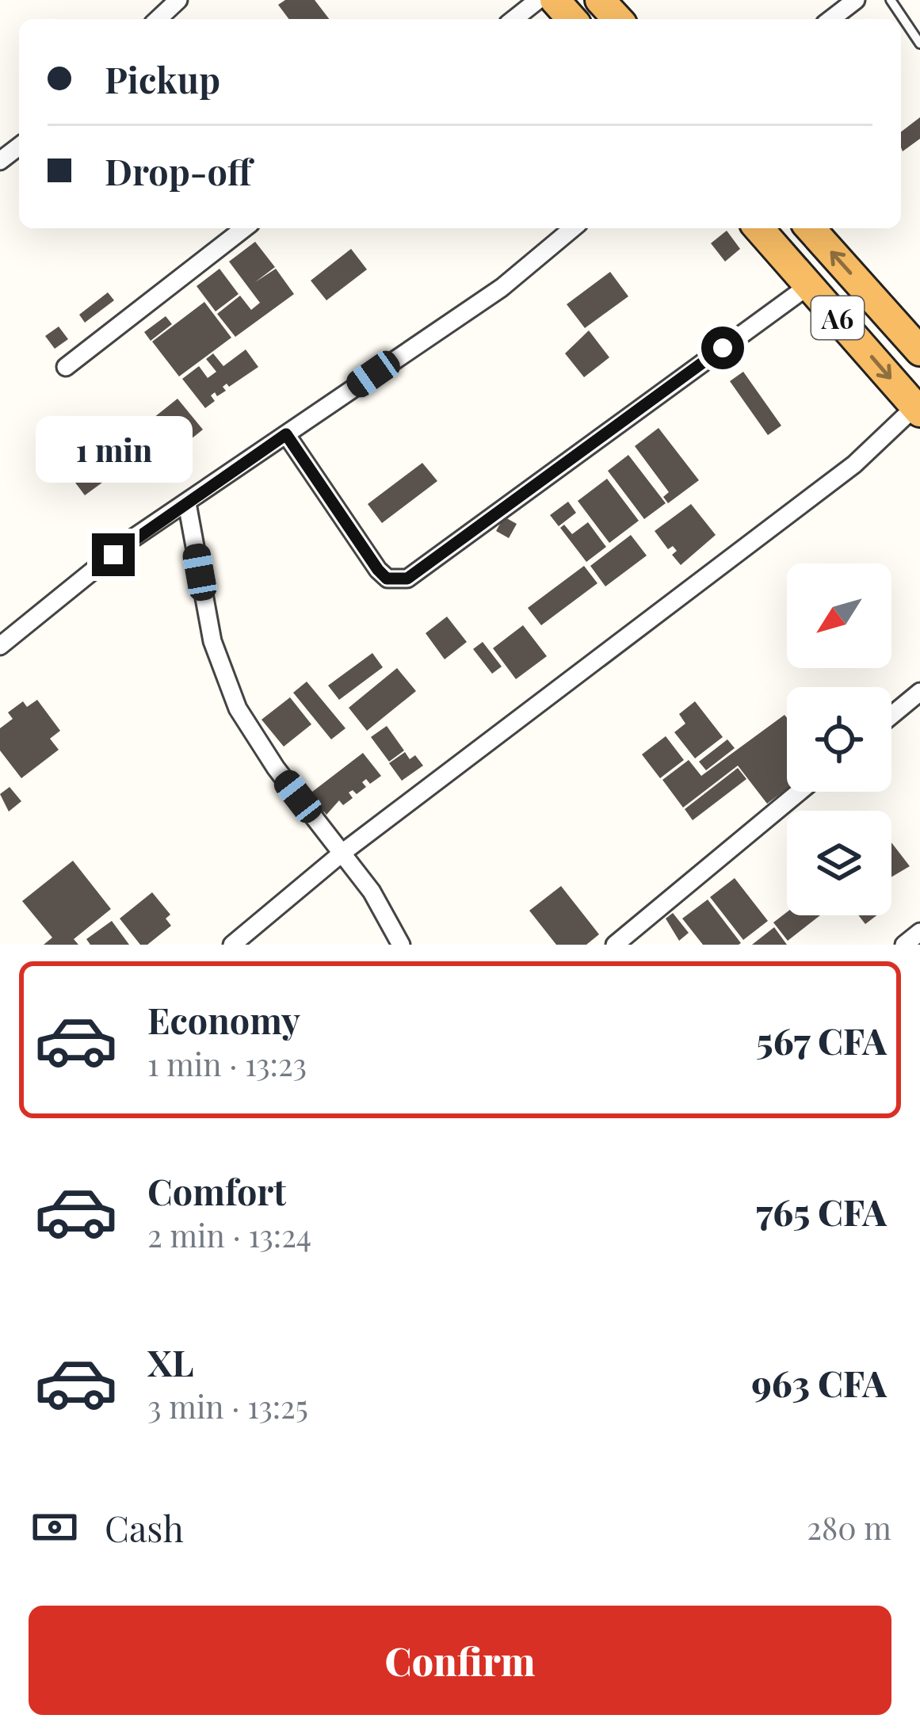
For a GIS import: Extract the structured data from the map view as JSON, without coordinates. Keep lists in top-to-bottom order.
{
  "streets": {
    "highway": ["A6"]
  },
  "north": "bottom left",
  "page": {
    "banner": ["Pickup", "Drop-off"],
    "bubble": "1 min",
    "list": [
      {
        "name": "Economy",
        "note": "1 min · 13:23",
        "value": "567 CFA"
      },
      {
        "name": "Comfort",
        "note": "2 min · 13:24",
        "value": "765 CFA"
      },
      {
        "name": "XL",
        "note": "3 min · 13:25",
        "value": "963 CFA"
      }
    ],
    "pay": ["Cash", "280 m"],
    "buttons": "Confirm"
  }
}
